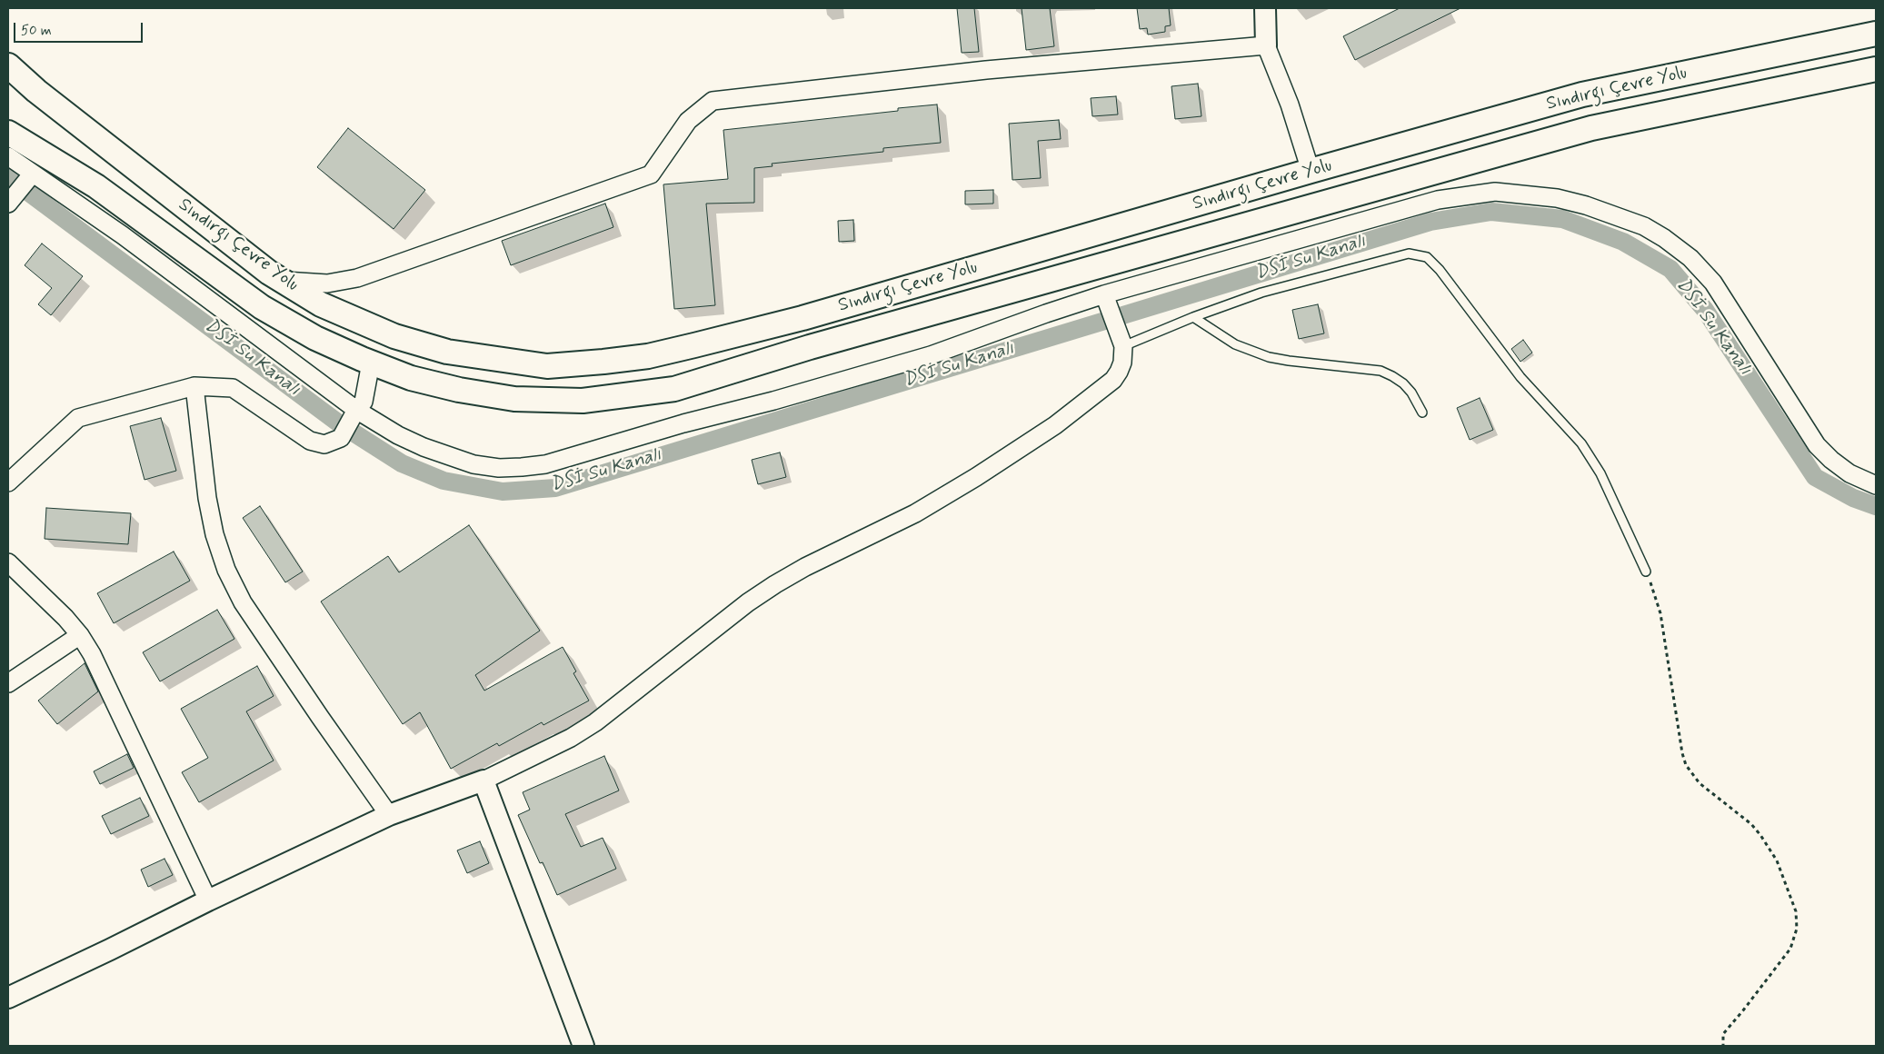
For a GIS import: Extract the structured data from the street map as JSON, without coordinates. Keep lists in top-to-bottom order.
{
  "streets": {
    "main road": ["Sındırgı Çevre Yolu"]
  },
  "water": ["DSİ Su Kanalı"],
  "scale_bar": "50 m"
}
